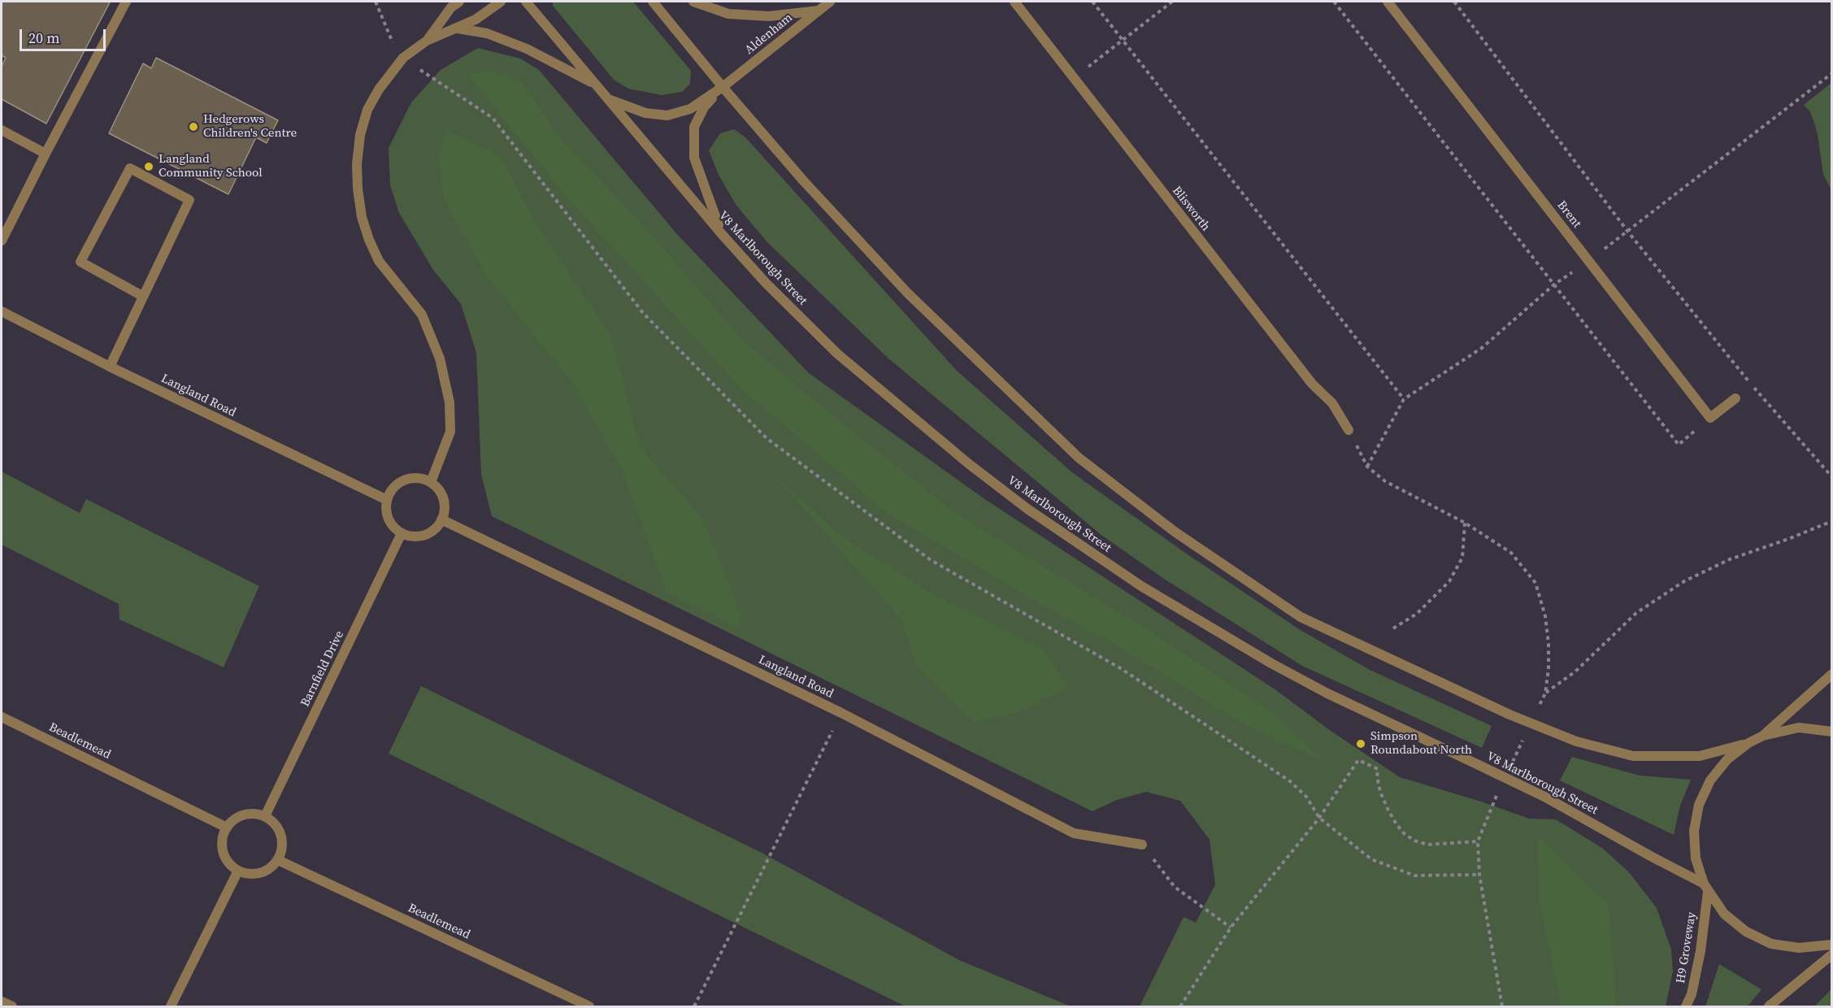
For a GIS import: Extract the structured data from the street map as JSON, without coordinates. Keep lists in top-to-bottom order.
{
  "streets": {
    "street": [
      "Aldenham",
      "Blisworth",
      "Brent",
      "V8 Marlborough Street",
      "Langland Road",
      "Barnfield Drive",
      "Beadlemead",
      "H9 Groveway"
    ]
  },
  "crossings": [
    ["V8 Marlborough Street", "H9 Groveway"],
    ["Langland Road", "Barnfield Drive"],
    ["Barnfield Drive", "Beadlemead"]
  ],
  "places": ["Hedgerows Children's Centre", "Langland Community School", "Simpson Roundabout North"],
  "scale_bar": "20 m"
}
